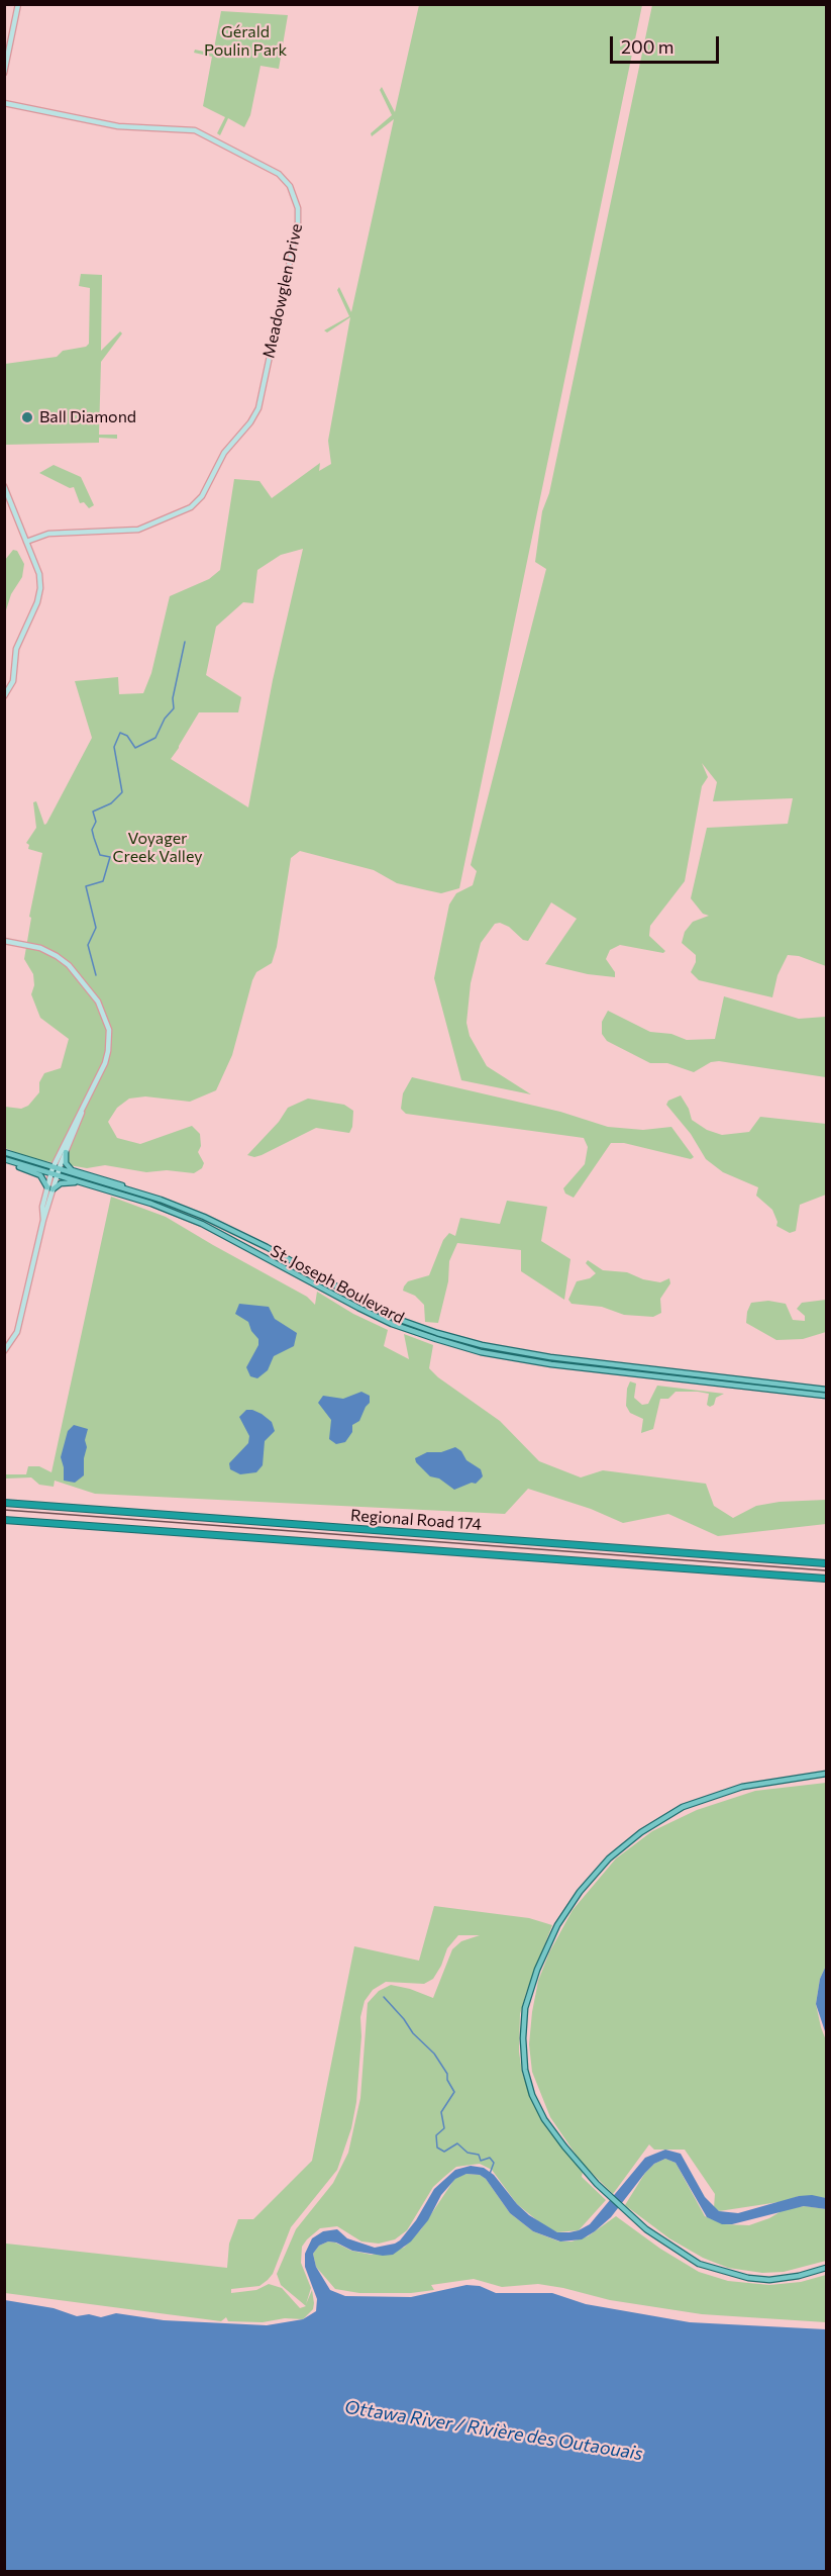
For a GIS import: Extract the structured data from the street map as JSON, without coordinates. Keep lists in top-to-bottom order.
{
  "streets": {
    "highway": ["Regional Road 174"],
    "main road": ["St. Joseph Boulevard"],
    "street": ["Meadowglen Drive"]
  },
  "water": ["Ottawa River / Rivière des Outaouais"],
  "parks": ["Gérald Poulin Park", "Voyager Creek Valley"],
  "places": ["Ball Diamond"],
  "scale_bar": "200 m"
}
